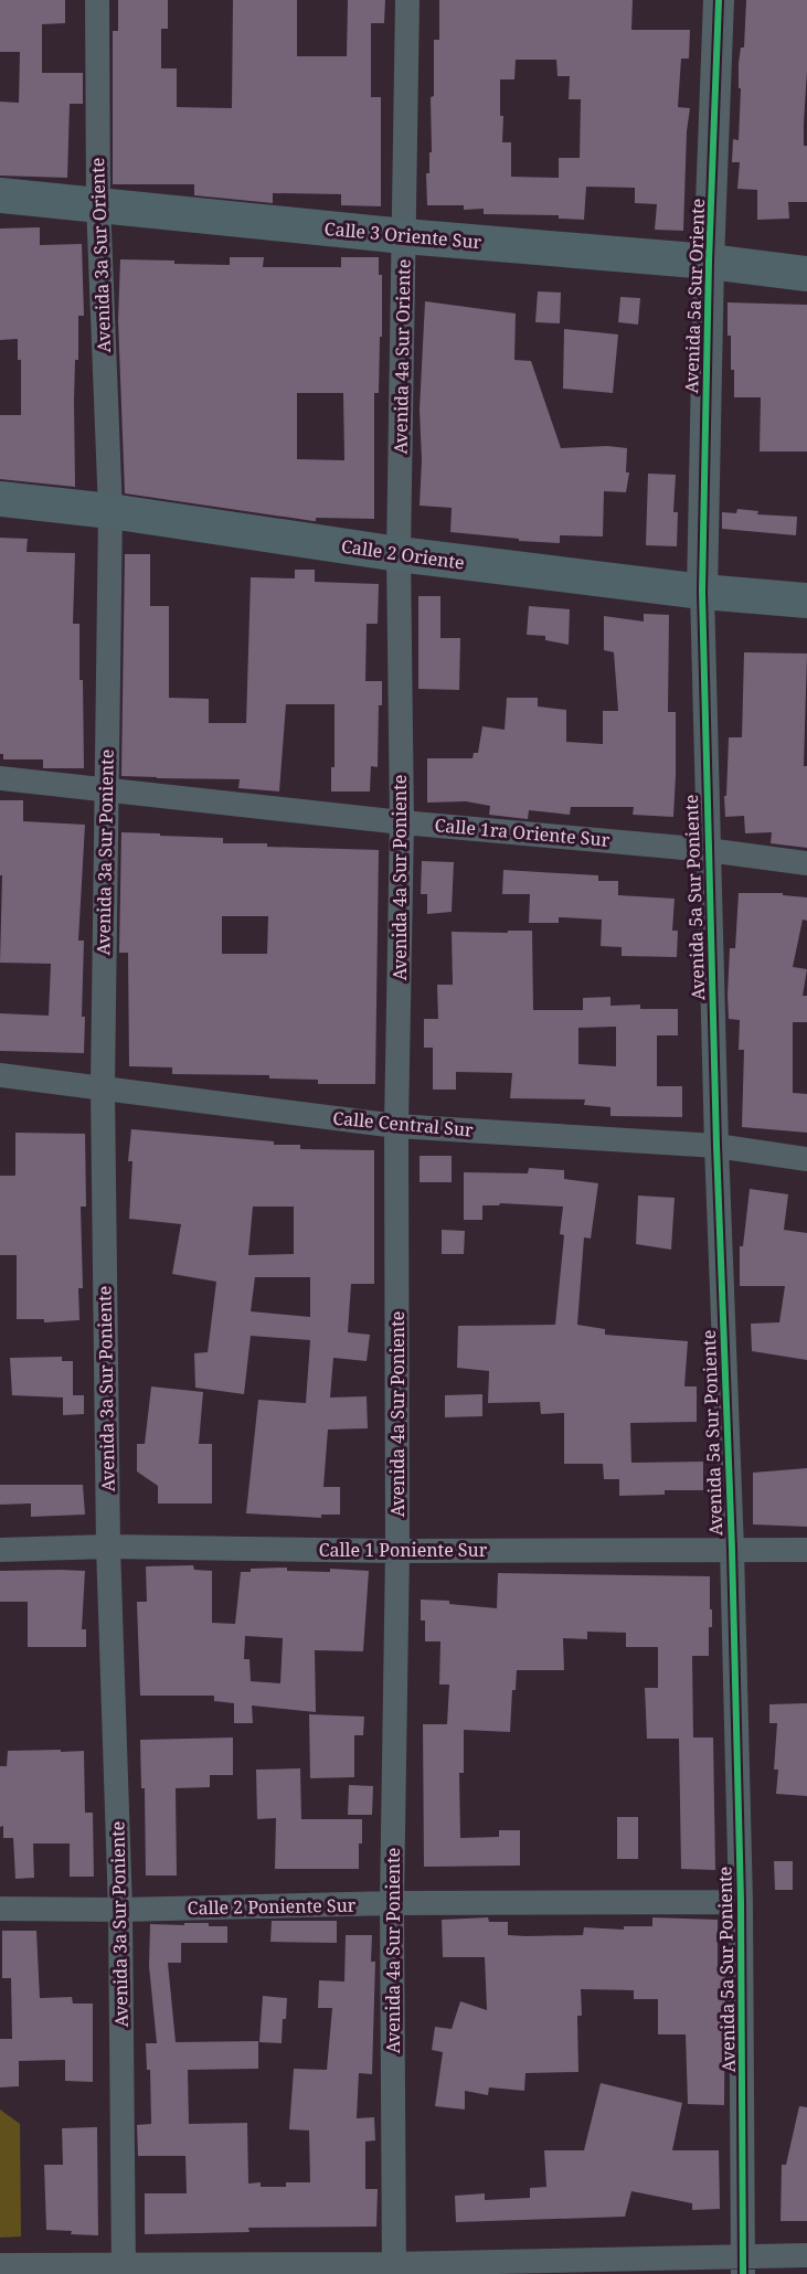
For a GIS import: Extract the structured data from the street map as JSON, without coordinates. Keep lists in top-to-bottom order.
{
  "streets": {
    "main road": ["Calle 3 Oriente Sur", "Calle 2 Oriente"],
    "street": [
      "Avenida 3a Sur Oriente",
      "Avenida 5a Sur Oriente",
      "Avenida 4a Sur Oriente",
      "Calle 1ra Oriente Sur",
      "Avenida 3a Sur Poniente",
      "Avenida 4a Sur Poniente",
      "Avenida 5a Sur Poniente",
      "Calle Central Sur",
      "Calle 1 Poniente Sur",
      "Calle 2 Poniente Sur"
    ]
  },
  "crossings": [
    ["Calle 3 Oriente Sur", "Avenida 3a Sur Oriente"],
    ["Calle 3 Oriente Sur", "Avenida 5a Sur Oriente"],
    ["Calle 3 Oriente Sur", "Avenida 4a Sur Oriente"],
    ["Avenida 3a Sur Oriente", "Calle 2 Oriente"],
    ["Avenida 3a Sur Oriente", "Avenida 3a Sur Poniente"],
    ["Avenida 5a Sur Oriente", "Calle 2 Oriente"],
    ["Avenida 5a Sur Oriente", "Avenida 5a Sur Poniente"],
    ["Avenida 4a Sur Oriente", "Calle 2 Oriente"],
    ["Avenida 4a Sur Oriente", "Avenida 4a Sur Poniente"],
    ["Calle 2 Oriente", "Avenida 3a Sur Poniente"],
    ["Calle 2 Oriente", "Avenida 4a Sur Poniente"],
    ["Calle 2 Oriente", "Avenida 5a Sur Poniente"],
    ["Calle 1ra Oriente Sur", "Avenida 3a Sur Poniente"],
    ["Calle 1ra Oriente Sur", "Avenida 4a Sur Poniente"],
    ["Calle 1ra Oriente Sur", "Avenida 5a Sur Poniente"],
    ["Avenida 3a Sur Poniente", "Calle Central Sur"],
    ["Avenida 3a Sur Poniente", "Calle 1 Poniente Sur"],
    ["Avenida 3a Sur Poniente", "Calle 2 Poniente Sur"],
    ["Avenida 4a Sur Poniente", "Calle Central Sur"],
    ["Avenida 4a Sur Poniente", "Calle 1 Poniente Sur"],
    ["Avenida 4a Sur Poniente", "Calle 2 Poniente Sur"],
    ["Avenida 5a Sur Poniente", "Calle Central Sur"],
    ["Avenida 5a Sur Poniente", "Calle 1 Poniente Sur"],
    ["Avenida 5a Sur Poniente", "Calle 2 Poniente Sur"]
  ]
}
